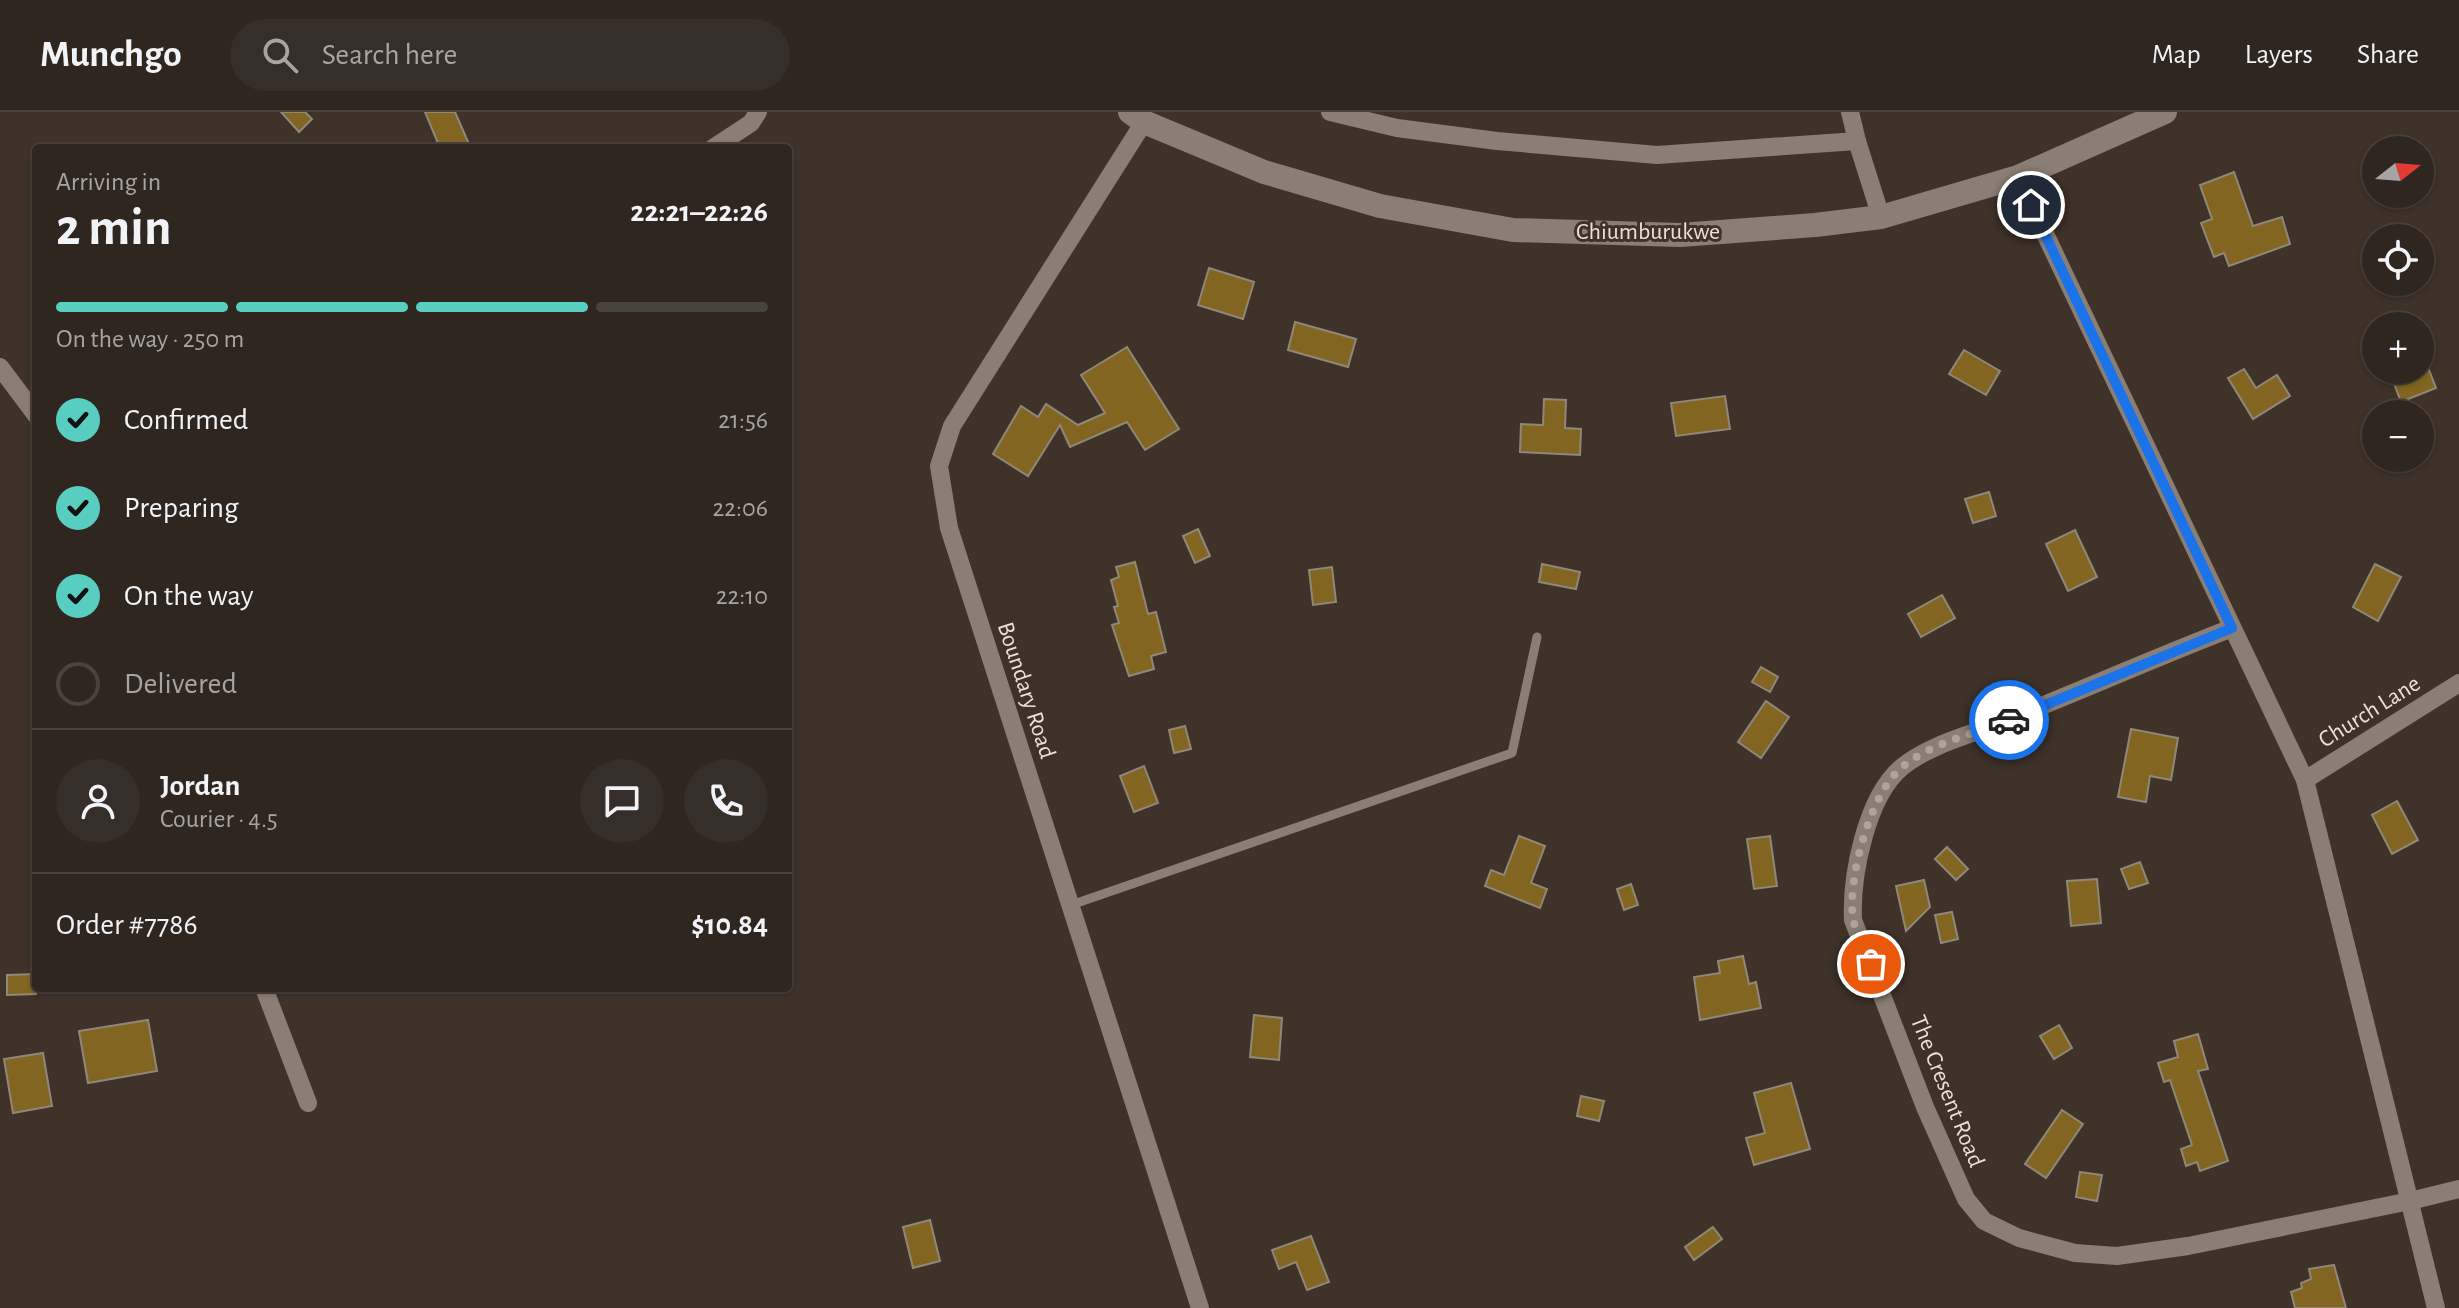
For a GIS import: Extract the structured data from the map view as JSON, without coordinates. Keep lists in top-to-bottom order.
{
  "streets": {
    "street": [
      "Chiumburukwe",
      "Boundary Road",
      "Church Lane",
      "The Cresent Road"
    ]
  },
  "crossings": [
    ["Chiumburukwe", "Boundary Road"]
  ],
  "north": "right",
  "page": {
    "header": "Munchgo",
    "search": "Search here",
    "nav": ["Map", "Layers", "Share"],
    "map_buttons": ["+", "−"],
    "heading": ["2 min", "Arriving in", "22:21–22:26"],
    "panel": [
      "Jordan",
      "Courier · 4.5",
      "Order #7786",
      "$10.84"
    ],
    "bar": "On the way · 250 m",
    "list": [
      ["Confirmed", "21:56"],
      ["Preparing", "22:06"],
      ["On the way", "22:10"],
      "Delivered"
    ]
  }
}
